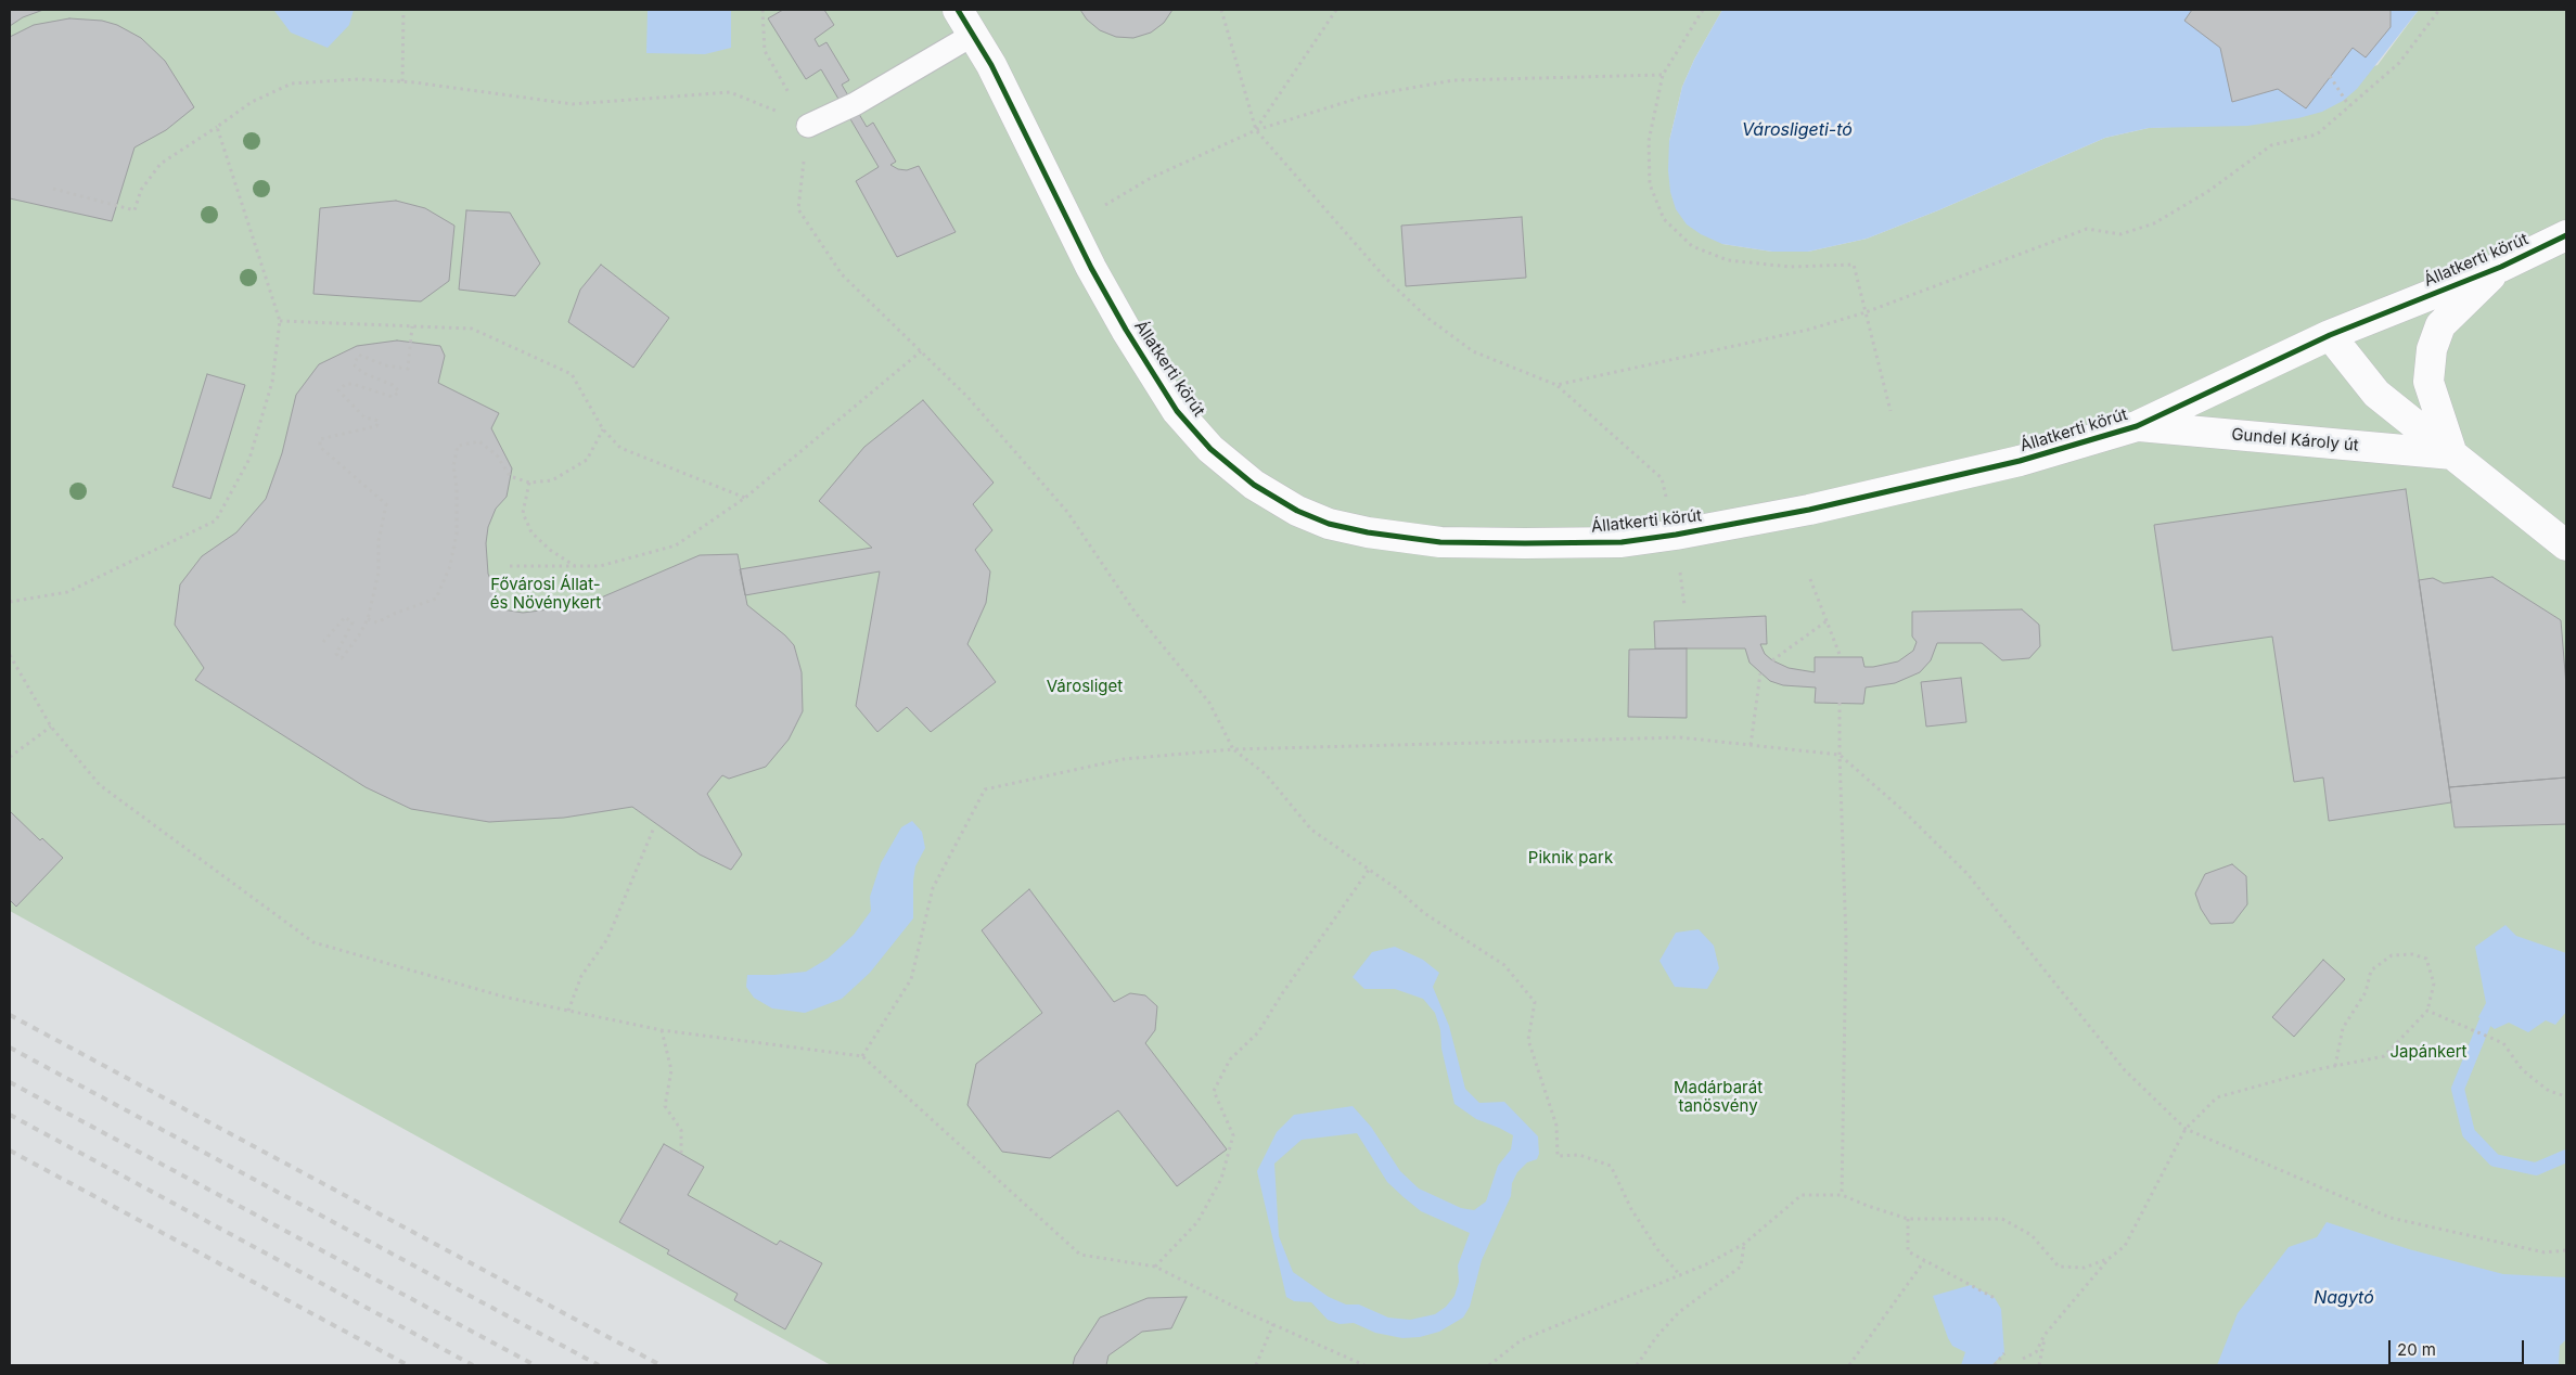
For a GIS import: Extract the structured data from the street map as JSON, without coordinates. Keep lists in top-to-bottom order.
{
  "streets": {
    "street": ["Állatkerti körút", "Gundel Károly út"]
  },
  "crossings": [
    ["Állatkerti körút", "Gundel Károly út"]
  ],
  "water": ["Városligeti-tó", "Nagytó"],
  "parks": [
    "Fővárosi Állat- és Növénykert",
    "Városliget",
    "Piknik park",
    "Japánkert",
    "Madárbarát tanösvény"
  ],
  "scale_bar": "20 m"
}
